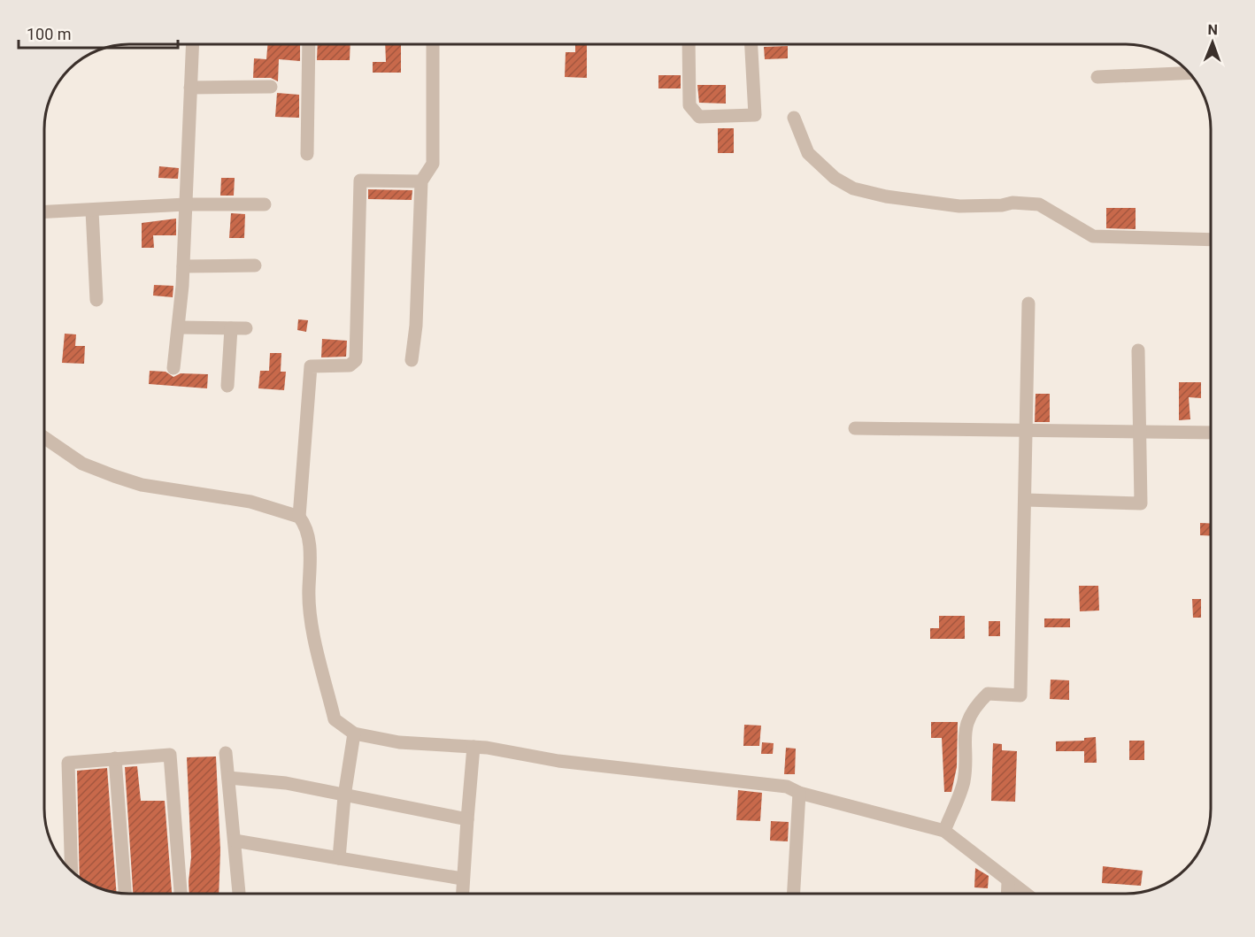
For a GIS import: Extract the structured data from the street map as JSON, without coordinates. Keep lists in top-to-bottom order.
{
  "scale_bar": "100 m",
  "north": "top"
}
